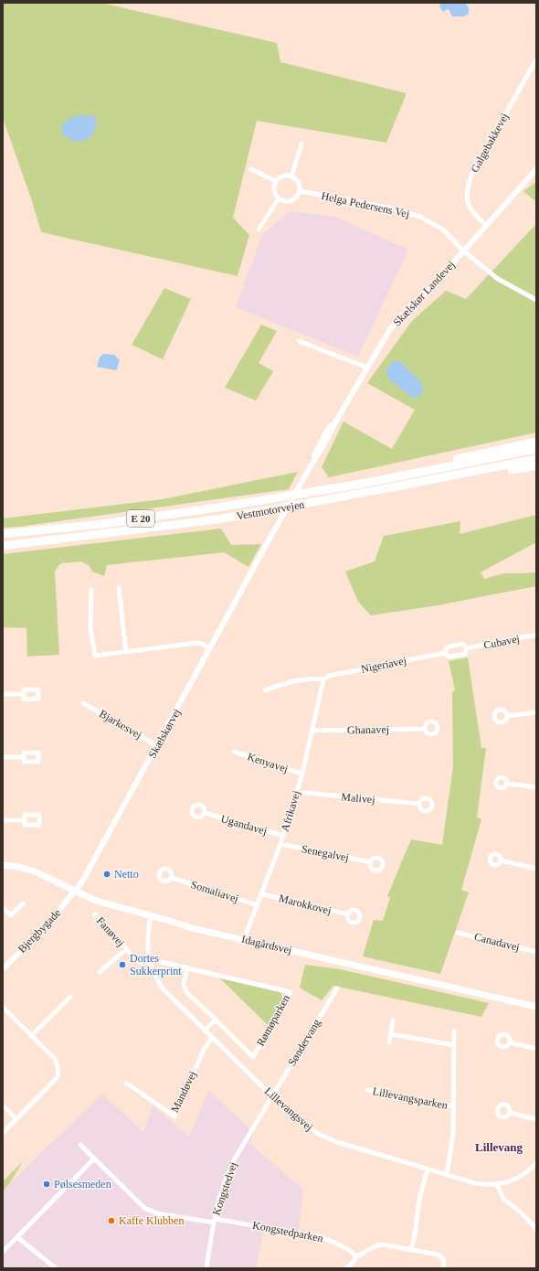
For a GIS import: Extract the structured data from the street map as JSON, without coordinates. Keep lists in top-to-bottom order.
{
  "streets": {
    "highway": ["Vestmotorvejen", "E 20"],
    "main road": ["Idagårdsvej"],
    "street": [
      "Galgebakkevej",
      "Helga Pedersens Vej",
      "Skælskør Landevej",
      "Cubavej",
      "Nigeriavej",
      "Bjarkesvej",
      "Ghanavej",
      "Skælskørvej",
      "Kenyavej",
      "Malivej",
      "Afrikavej",
      "Ugandavej",
      "Senegalvej",
      "Somaliavej",
      "Marokkovej",
      "Bjergbygade",
      "Fanøvej",
      "Canadavej",
      "Rømøparken",
      "Søndervang",
      "Mandøvej",
      "Lillevangsparken",
      "Lillevangsvej",
      "Kongstedvej",
      "Kongstedparken"
    ]
  },
  "crossings": [
    ["Galgebakkevej", "Skælskør Landevej"],
    ["Helga Pedersens Vej", "Skælskør Landevej"],
    ["Skælskør Landevej", "Skælskørvej"],
    ["Cubavej", "Nigeriavej"],
    ["Nigeriavej", "Afrikavej"],
    ["Bjarkesvej", "Skælskørvej"],
    ["Ghanavej", "Afrikavej"],
    ["Skælskørvej", "Bjergbygade"],
    ["Skælskørvej", "Idagårdsvej"],
    ["Kenyavej", "Afrikavej"],
    ["Malivej", "Afrikavej"],
    ["Afrikavej", "Ugandavej"],
    ["Afrikavej", "Senegalvej"],
    ["Afrikavej", "Somaliavej"],
    ["Afrikavej", "Marokkovej"],
    ["Afrikavej", "Idagårdsvej"],
    ["Bjergbygade", "Idagårdsvej"],
    ["Fanøvej", "Lillevangsvej"],
    ["Idagårdsvej", "Lillevangsvej"],
    ["Søndervang", "Lillevangsvej"],
    ["Søndervang", "Kongstedvej"],
    ["Mandøvej", "Lillevangsvej"],
    ["Lillevangsparken", "Lillevangsvej"],
    ["Lillevangsvej", "Kongstedvej"],
    ["Kongstedvej", "Kongstedparken"]
  ],
  "districts": ["Lillevang"],
  "places": [
    "Netto",
    "Dortes Sukkerprint",
    "Pølsesmeden",
    "Kaffe Klubben"
  ]
}
